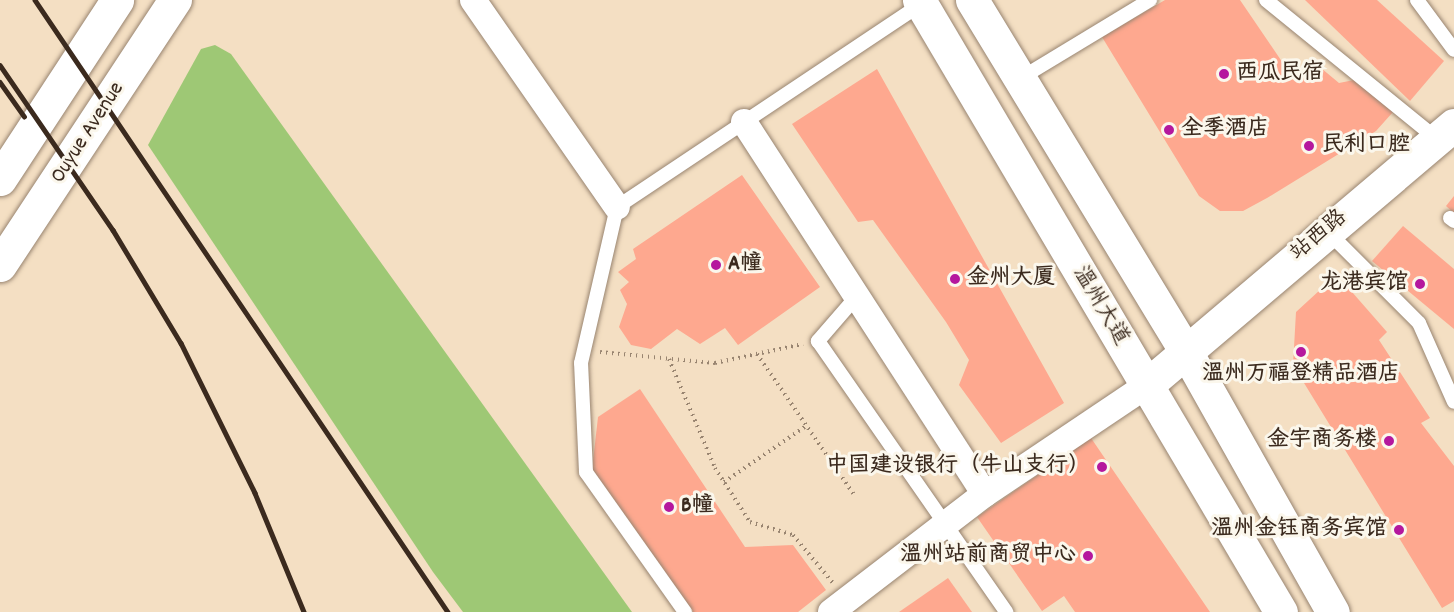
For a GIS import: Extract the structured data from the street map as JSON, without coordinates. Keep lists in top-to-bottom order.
{
  "streets": {
    "main road": ["Ouyue Avenue", "站西路", "温州大道"]
  },
  "crossings": [
    ["站西路", "温州大道"]
  ],
  "places": [
    "西瓜民宿",
    "全季酒店",
    "民利口腔",
    "A幢",
    "金州大厦",
    "龙港宾馆",
    "温州万福登精品酒店",
    "金宇商务楼",
    "中国建设银行（牛山支行）",
    "B幢",
    "温州金钰商务宾馆",
    "温州站前商贸中心"
  ]
}
